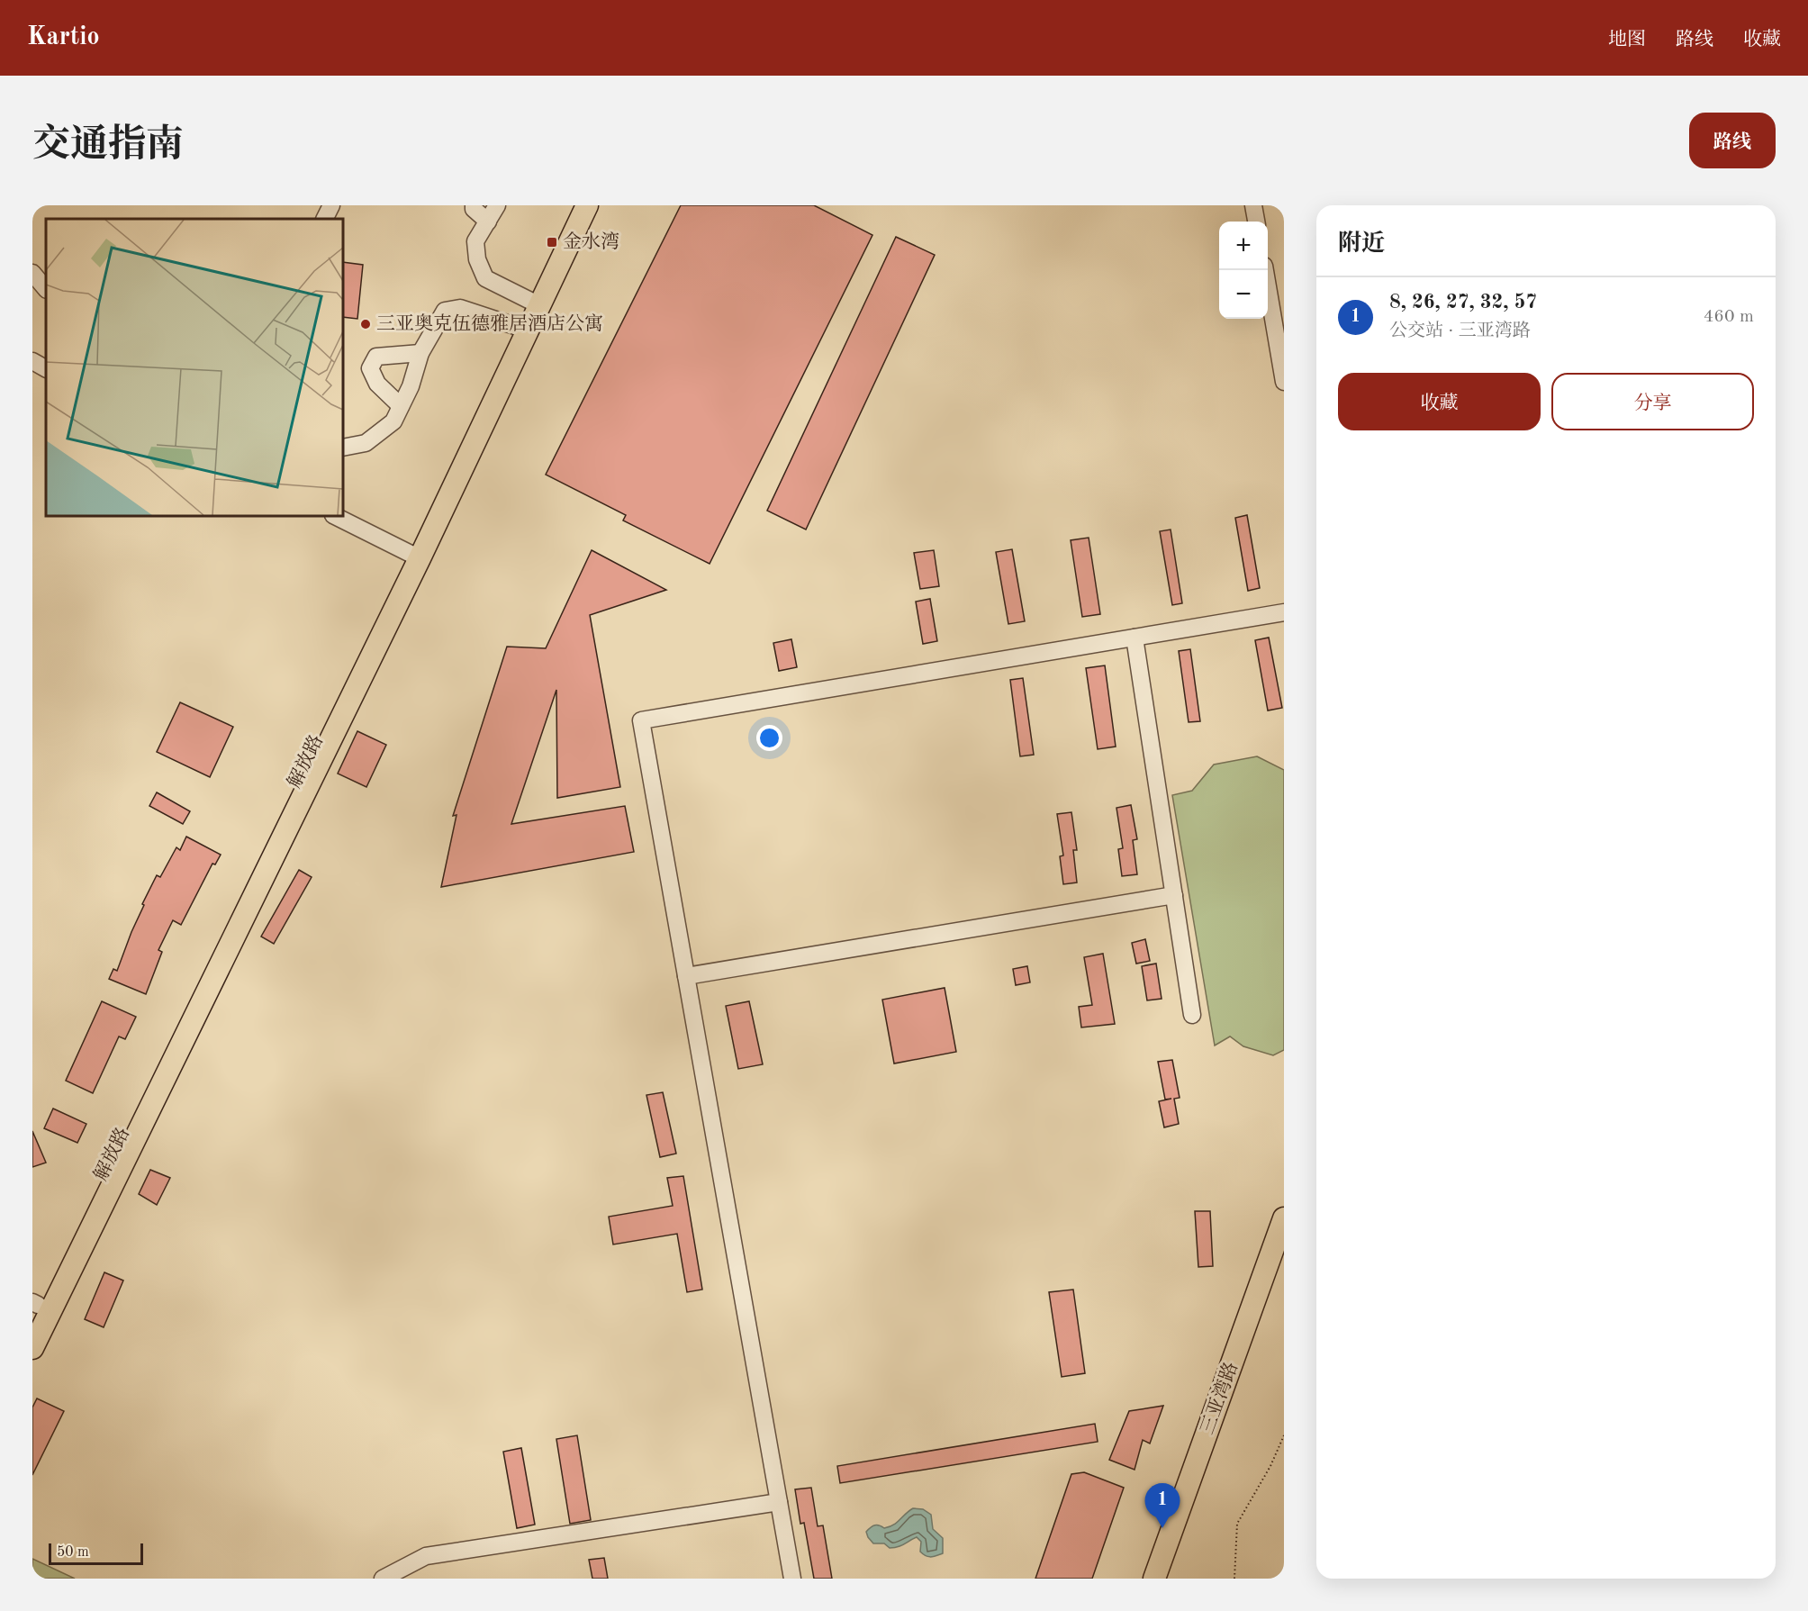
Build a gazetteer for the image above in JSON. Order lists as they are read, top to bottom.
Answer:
{
  "streets": {
    "main road": ["解放路", "三亚湾路"]
  },
  "places": {
    "transit": ["金水湾"],
    "other": ["三亚奥克伍德雅居酒店公寓"]
  },
  "scale_bar": "50 m",
  "page": {
    "header": "Kartio",
    "nav": ["地图", "路线", "收藏"],
    "title": "交通指南",
    "buttons": [
      "路线",
      ["收藏", "分享"]
    ],
    "heading": "附近",
    "map_buttons": ["+", "−"],
    "list": [
      {
        "mark": "1",
        "name": "8, 26, 27, 32, 57",
        "note": "公交站 · 三亚湾路",
        "value": "460 m"
      }
    ],
    "pins": "1",
    "scale": "50 m"
  }
}
